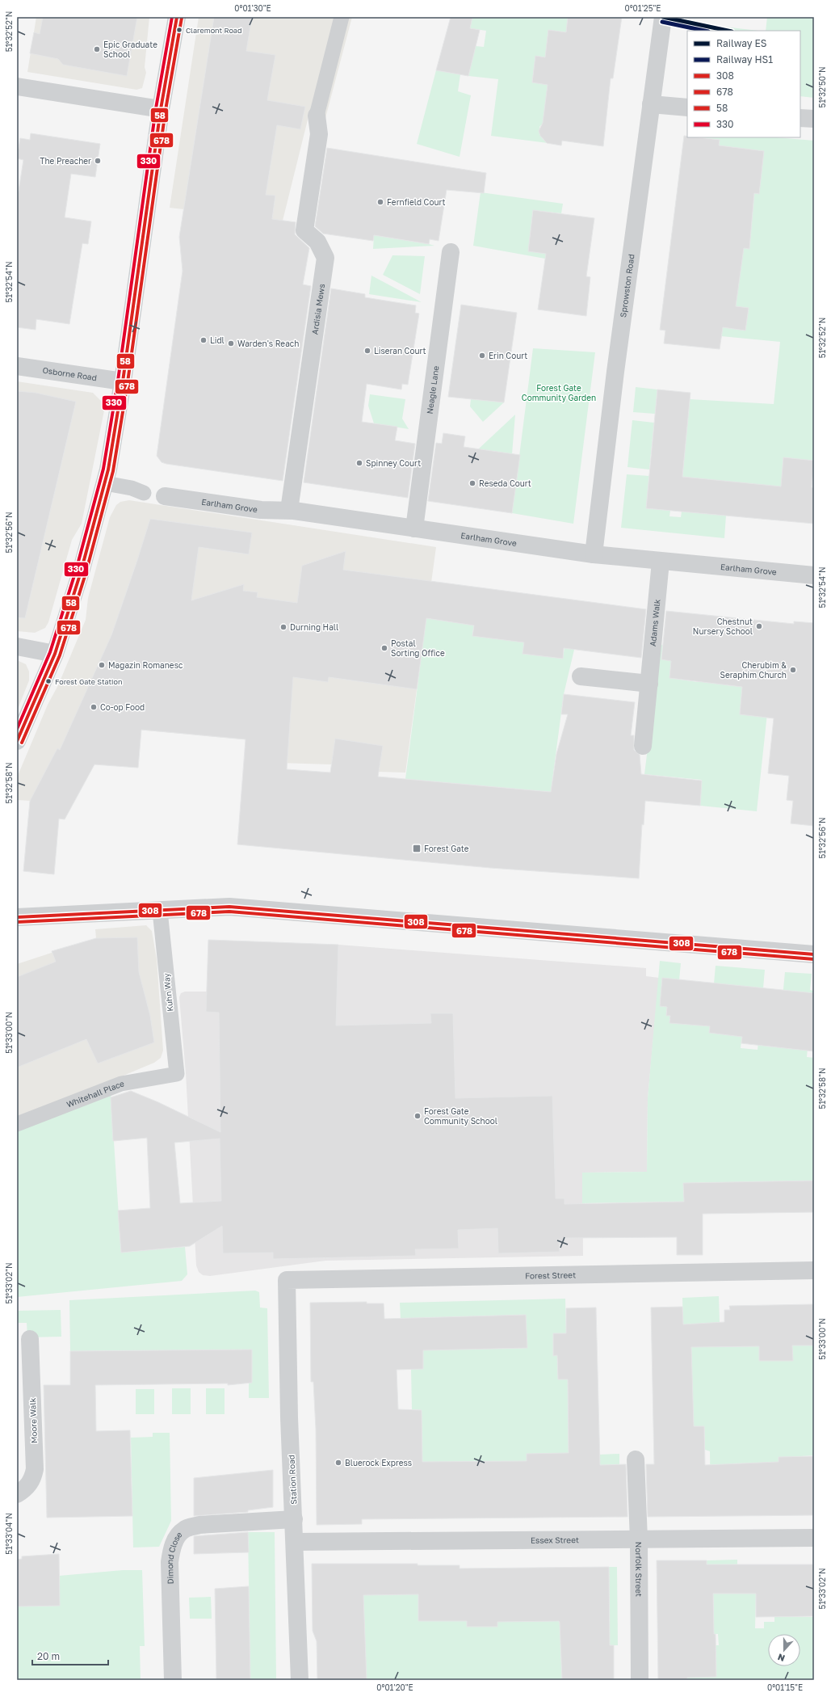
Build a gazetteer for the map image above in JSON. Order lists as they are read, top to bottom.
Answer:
{
  "streets": {
    "street": [
      "Sprowston Road",
      "Ardisia Mews",
      "Osborne Road",
      "Neagle Lane",
      "Earlham Grove",
      "Adams Walk",
      "Forest Street",
      "Moore Walk",
      "Station Road",
      "Essex Street",
      "Dimond Close",
      "Norfolk Street"
    ],
    "lane": ["Kuhn Way", "Whitehall Place"]
  },
  "crossings": [
    ["Sprowston Road", "Earlham Grove"],
    ["Ardisia Mews", "Earlham Grove"],
    ["Neagle Lane", "Earlham Grove"],
    ["Earlham Grove", "Adams Walk"],
    ["Kuhn Way", "Whitehall Place"],
    ["Forest Street", "Station Road"],
    ["Station Road", "Essex Street"],
    ["Station Road", "Dimond Close"],
    ["Essex Street", "Norfolk Street"]
  ],
  "parks": ["Forest Gate Community Garden"],
  "places": {
    "other": [
      "Claremont Road",
      "Epic Graduate School",
      "The Preacher",
      "Fernfield Court",
      "Lidl",
      "Warden's Reach",
      "Liseran Court",
      "Erin Court",
      "Spinney Court",
      "Reseda Court",
      "Chestnut Nursery School",
      "Durning Hall",
      "Postal Sorting Office",
      "Magazin Romanesc",
      "Cherubim & Seraphim Church",
      "Forest Gate Station",
      "Co-op Food",
      "Forest Gate Community School",
      "Bluerock Express"
    ],
    "transit": ["Forest Gate"]
  },
  "lines": [
    "rail line ES",
    "transit line 58",
    "transit line 330",
    "transit line 678",
    "rail line HS1",
    "transit line 308"
  ],
  "legend": [
    "Railway ES",
    "Railway HS1",
    "308",
    "678",
    "58",
    "330"
  ],
  "scale_bar": "20 m",
  "north": "bottom",
  "coordinates": [
    "0°01'30\"E",
    "0°01'25\"E",
    "51°32'52\"N",
    "51°32'50\"N",
    "51°32'54\"N",
    "51°32'56\"N",
    "51°32'58\"N",
    "51°33'00\"N",
    "51°33'02\"N",
    "51°33'04\"N",
    "0°01'20\"E",
    "0°01'15\"E"
  ]
}
